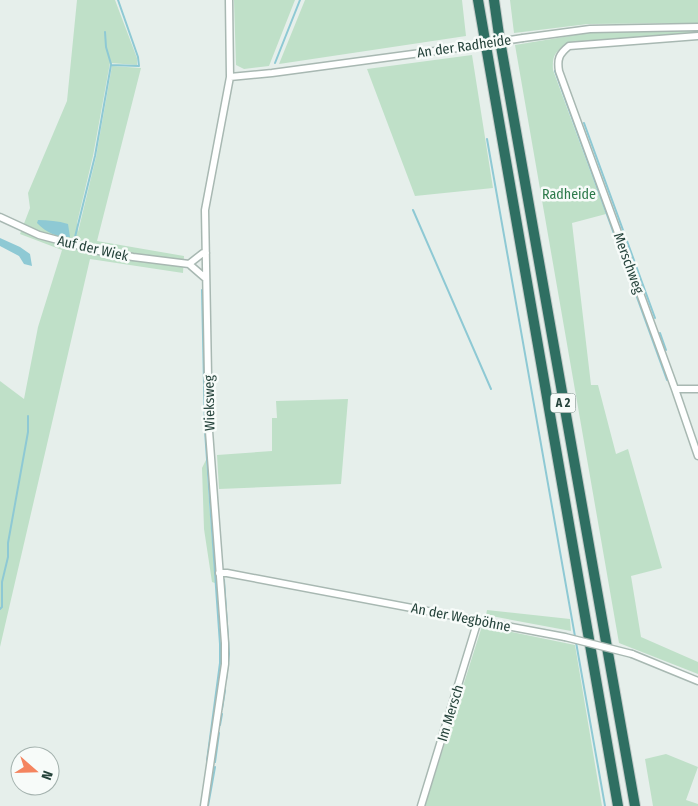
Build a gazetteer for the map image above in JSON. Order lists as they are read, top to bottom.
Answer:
{
  "streets": {
    "highway": ["A 2"],
    "street": [
      "An der Radheide",
      "Auf der Wiek",
      "Merschweg",
      "Wieksweg",
      "An der Wegböhne",
      "Im Mersch"
    ]
  },
  "crossings": [
    ["An der Radheide", "Wieksweg"],
    ["Wieksweg", "An der Wegböhne"],
    ["An der Wegböhne", "Im Mersch"]
  ],
  "parks": ["Radheide"],
  "north": "right"
}
